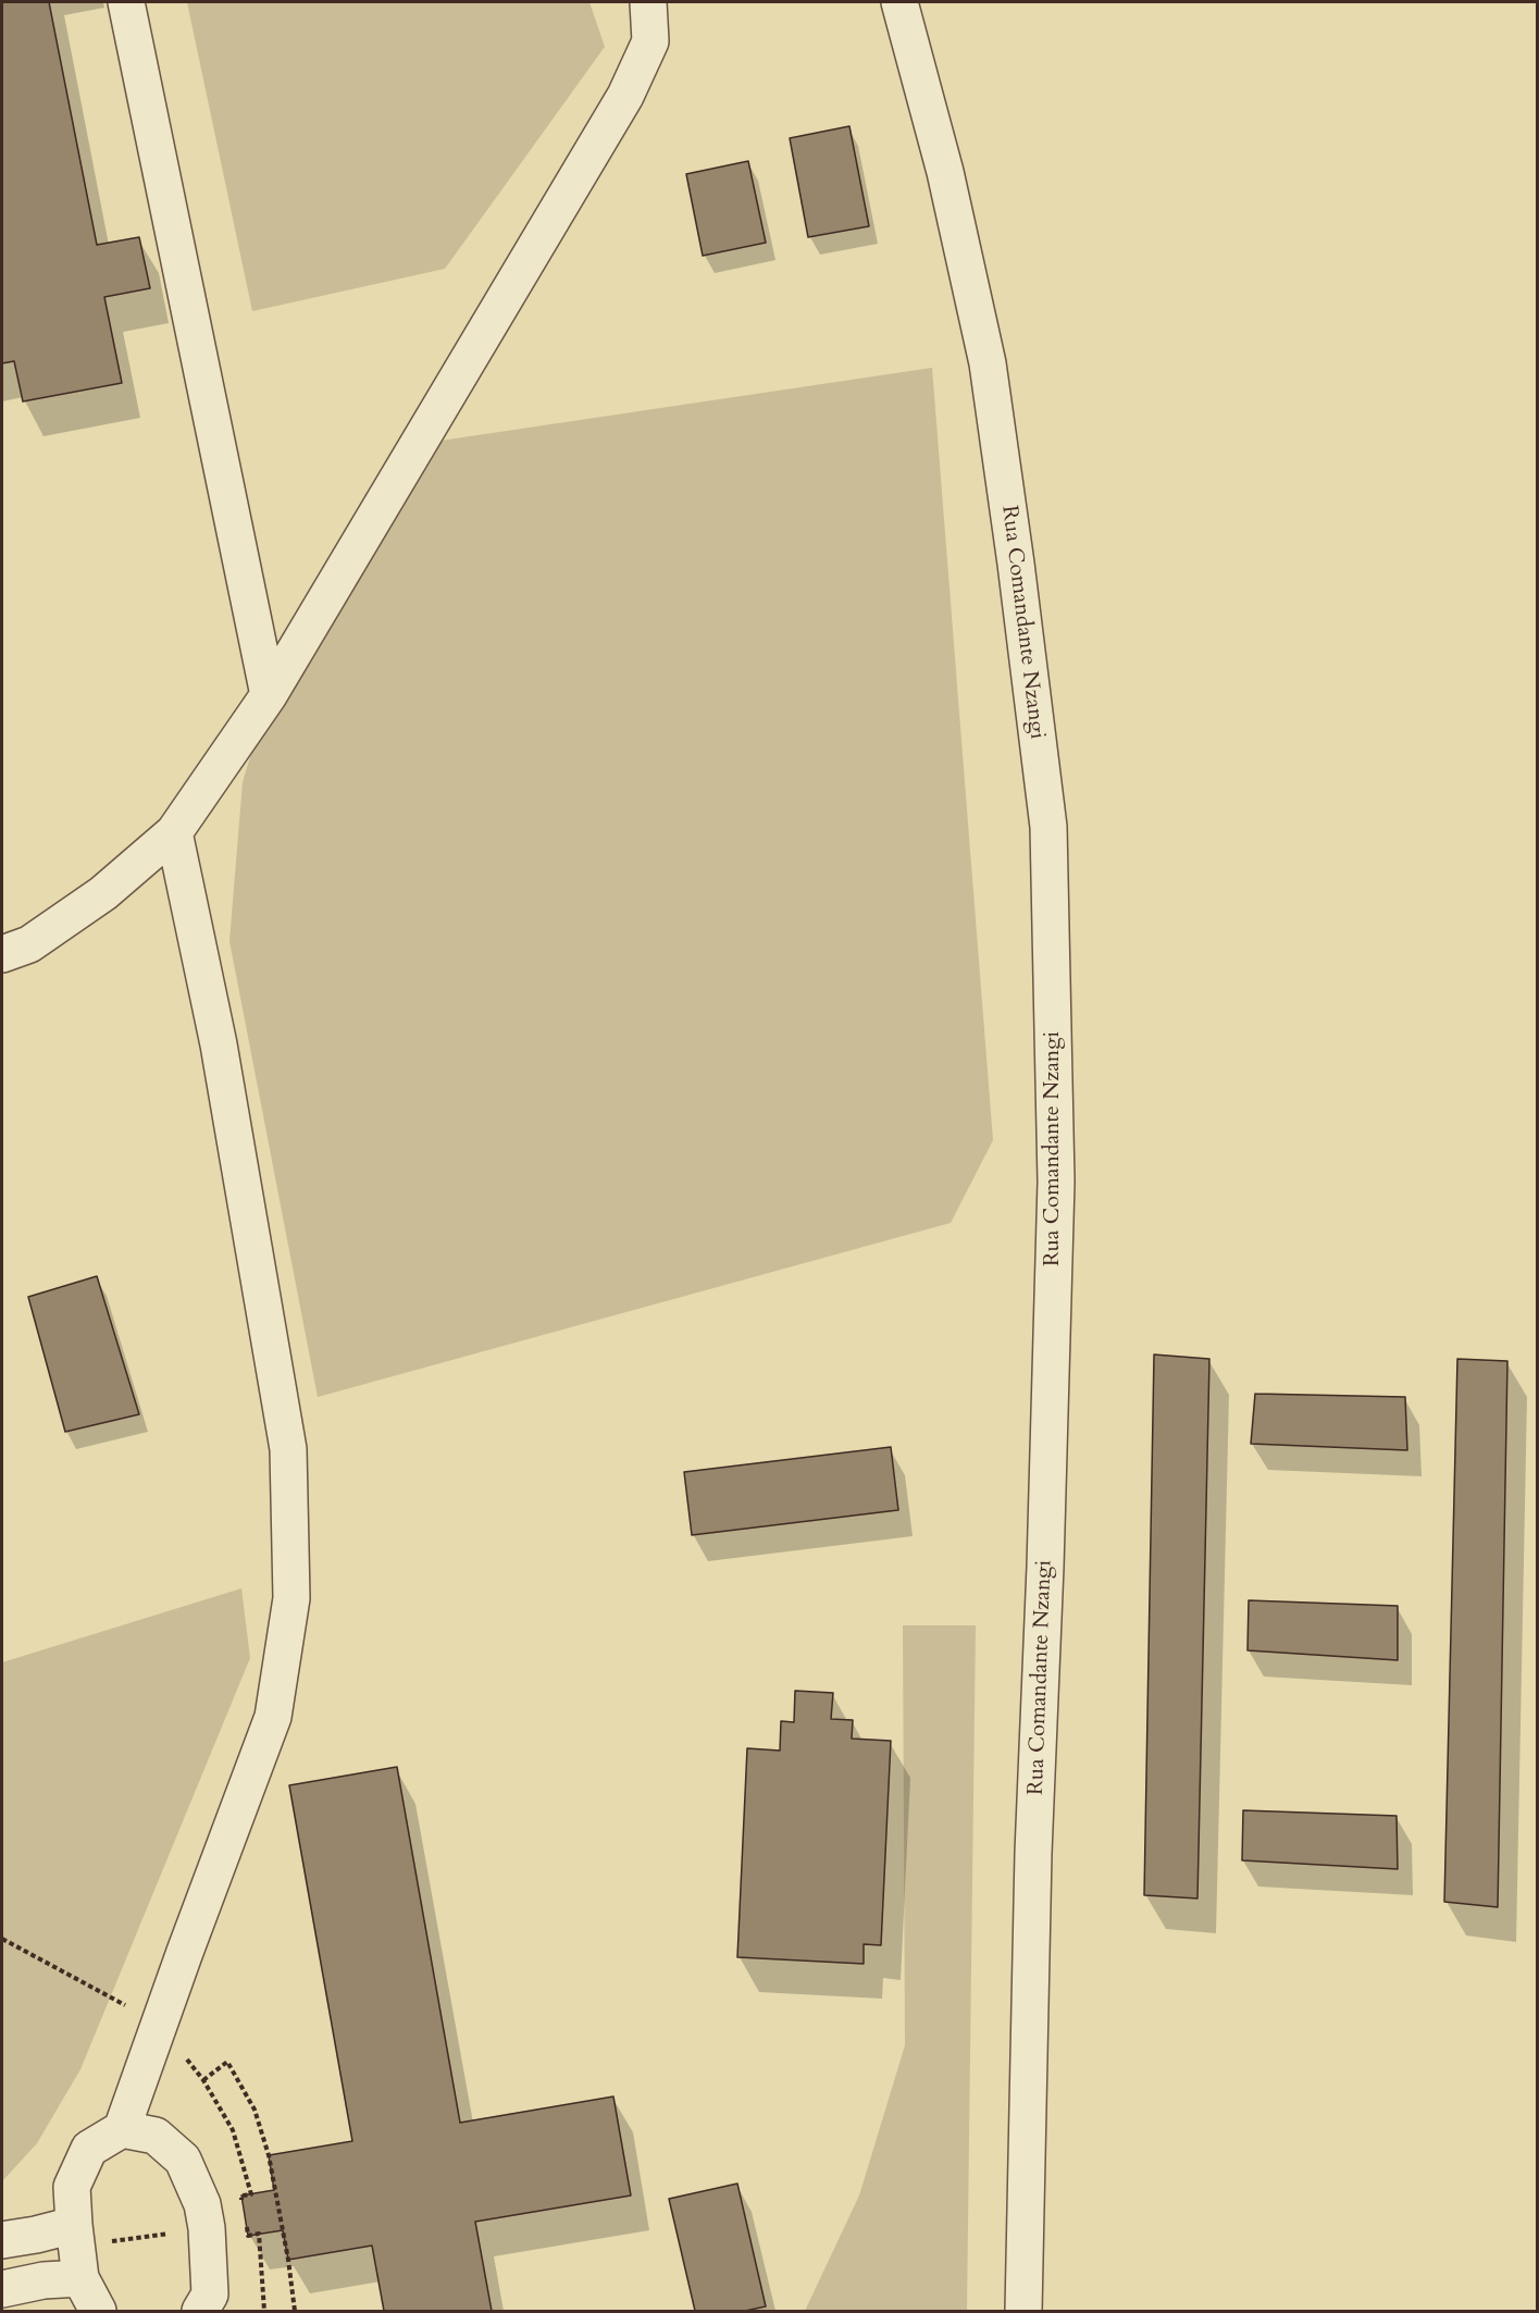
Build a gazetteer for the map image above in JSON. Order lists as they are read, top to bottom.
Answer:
{
  "streets": {
    "street": ["Rua Comandante Nzangi"]
  }
}
